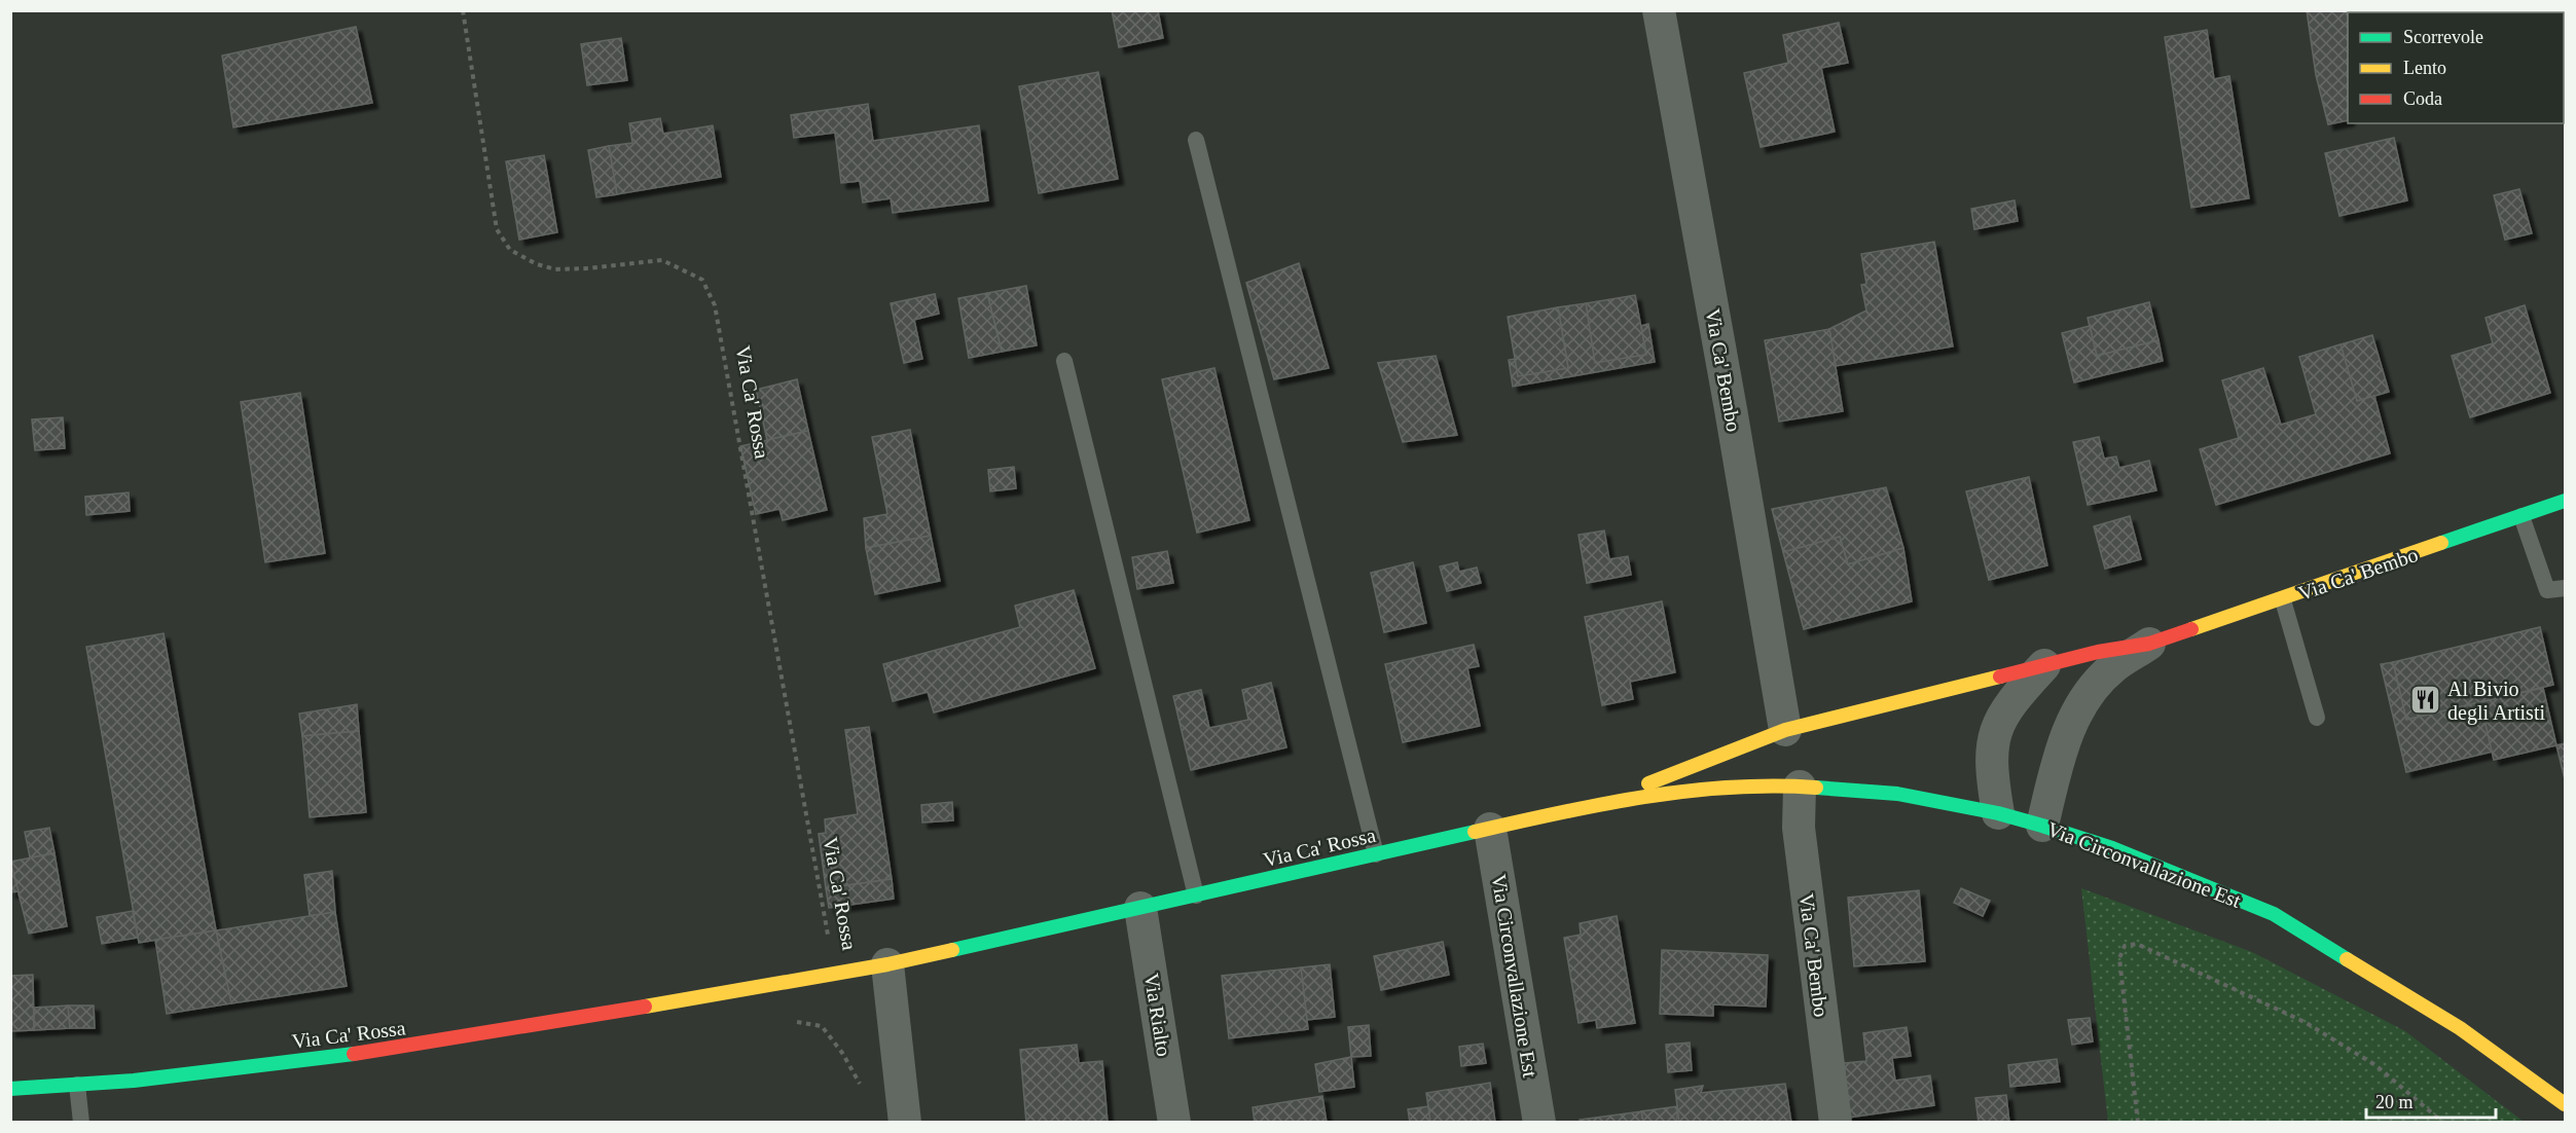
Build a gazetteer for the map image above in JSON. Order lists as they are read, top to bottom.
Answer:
{
  "streets": {
    "street": [
      "Via Ca' Bembo",
      "Via Ca' Rossa",
      "Via Circonvallazione Est",
      "Via Rialto"
    ]
  },
  "crossings": [
    ["Via Ca' Bembo", "Via Ca' Rossa"],
    ["Via Ca' Bembo", "Via Circonvallazione Est"],
    ["Via Ca' Rossa", "Via Circonvallazione Est"],
    ["Via Ca' Rossa", "Via Rialto"]
  ],
  "places": {
    "restaurant": ["Al Bivio degli Artisti"]
  },
  "legend": ["Scorrevole", "Lento", "Coda"],
  "scale_bar": "20 m"
}
